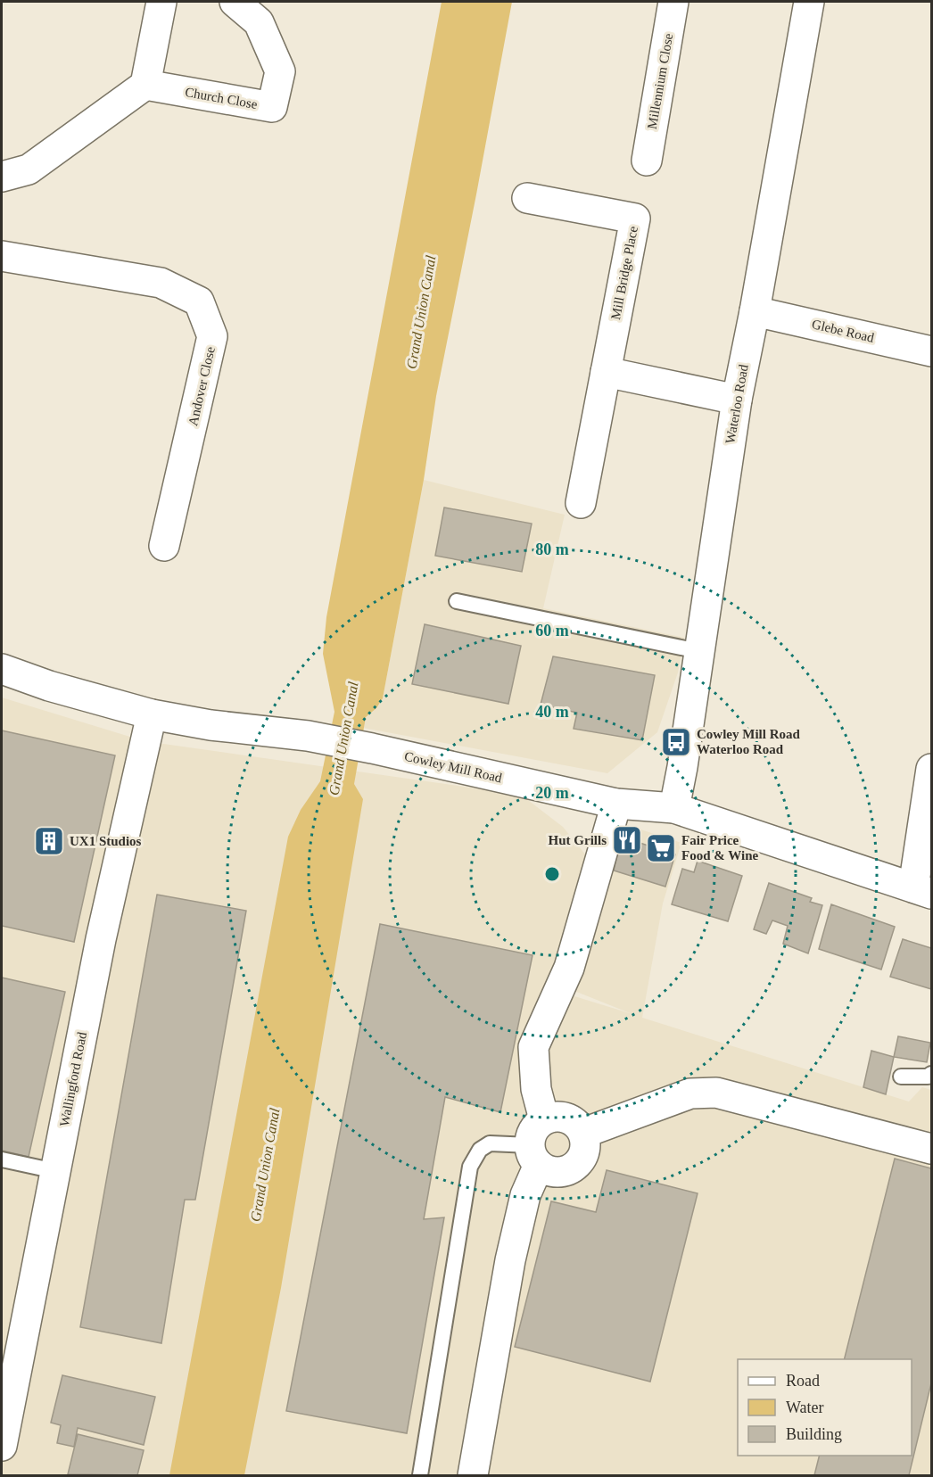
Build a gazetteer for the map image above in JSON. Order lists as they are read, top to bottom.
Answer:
{
  "streets": {
    "street": [
      "Millennium Close",
      "Church Close",
      "Mill Bridge Place",
      "Glebe Road",
      "Andover Close",
      "Waterloo Road",
      "Cowley Mill Road",
      "Wallingford Road"
    ]
  },
  "crossings": [
    ["Glebe Road", "Waterloo Road"],
    ["Waterloo Road", "Cowley Mill Road"],
    ["Cowley Mill Road", "Wallingford Road"]
  ],
  "water": ["Grand Union Canal"],
  "places": {
    "bus stop": ["Cowley Mill Road Waterloo Road"],
    "restaurant": ["Hut Grills"],
    "building": ["UX1 Studios"],
    "supermarket": ["Fair Price Food & Wine"]
  },
  "legend": ["Road", "Water", "Building"],
  "rings": [
    "80 m",
    "60 m",
    "40 m",
    "20 m"
  ]
}
